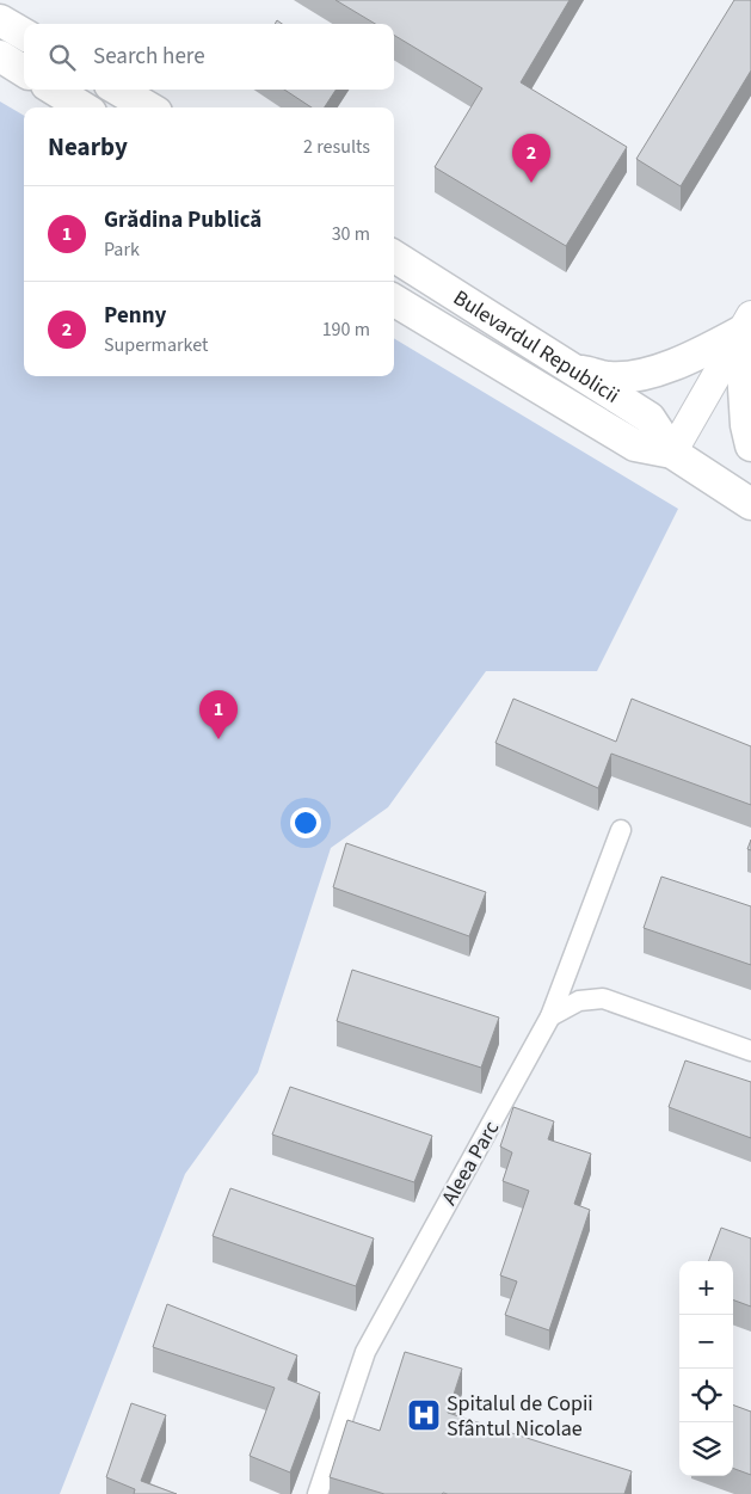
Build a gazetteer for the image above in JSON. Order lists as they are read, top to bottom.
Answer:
{
  "streets": {
    "main road": ["Bulevardul Republicii"],
    "street": ["Aleea Parc"]
  },
  "places": {
    "hospital": ["Spitalul de Copii Sfântul Nicolae"]
  },
  "page": {
    "search": "Search here",
    "heading": ["Nearby", "2 results"],
    "pins": ["2", "1"],
    "list": [
      {
        "mark": "1",
        "name": "Grădina Publică",
        "note": "Park",
        "value": "30 m"
      },
      {
        "mark": "2",
        "name": "Penny",
        "note": "Supermarket",
        "value": "190 m"
      }
    ],
    "map_buttons": ["+", "−"]
  }
}
